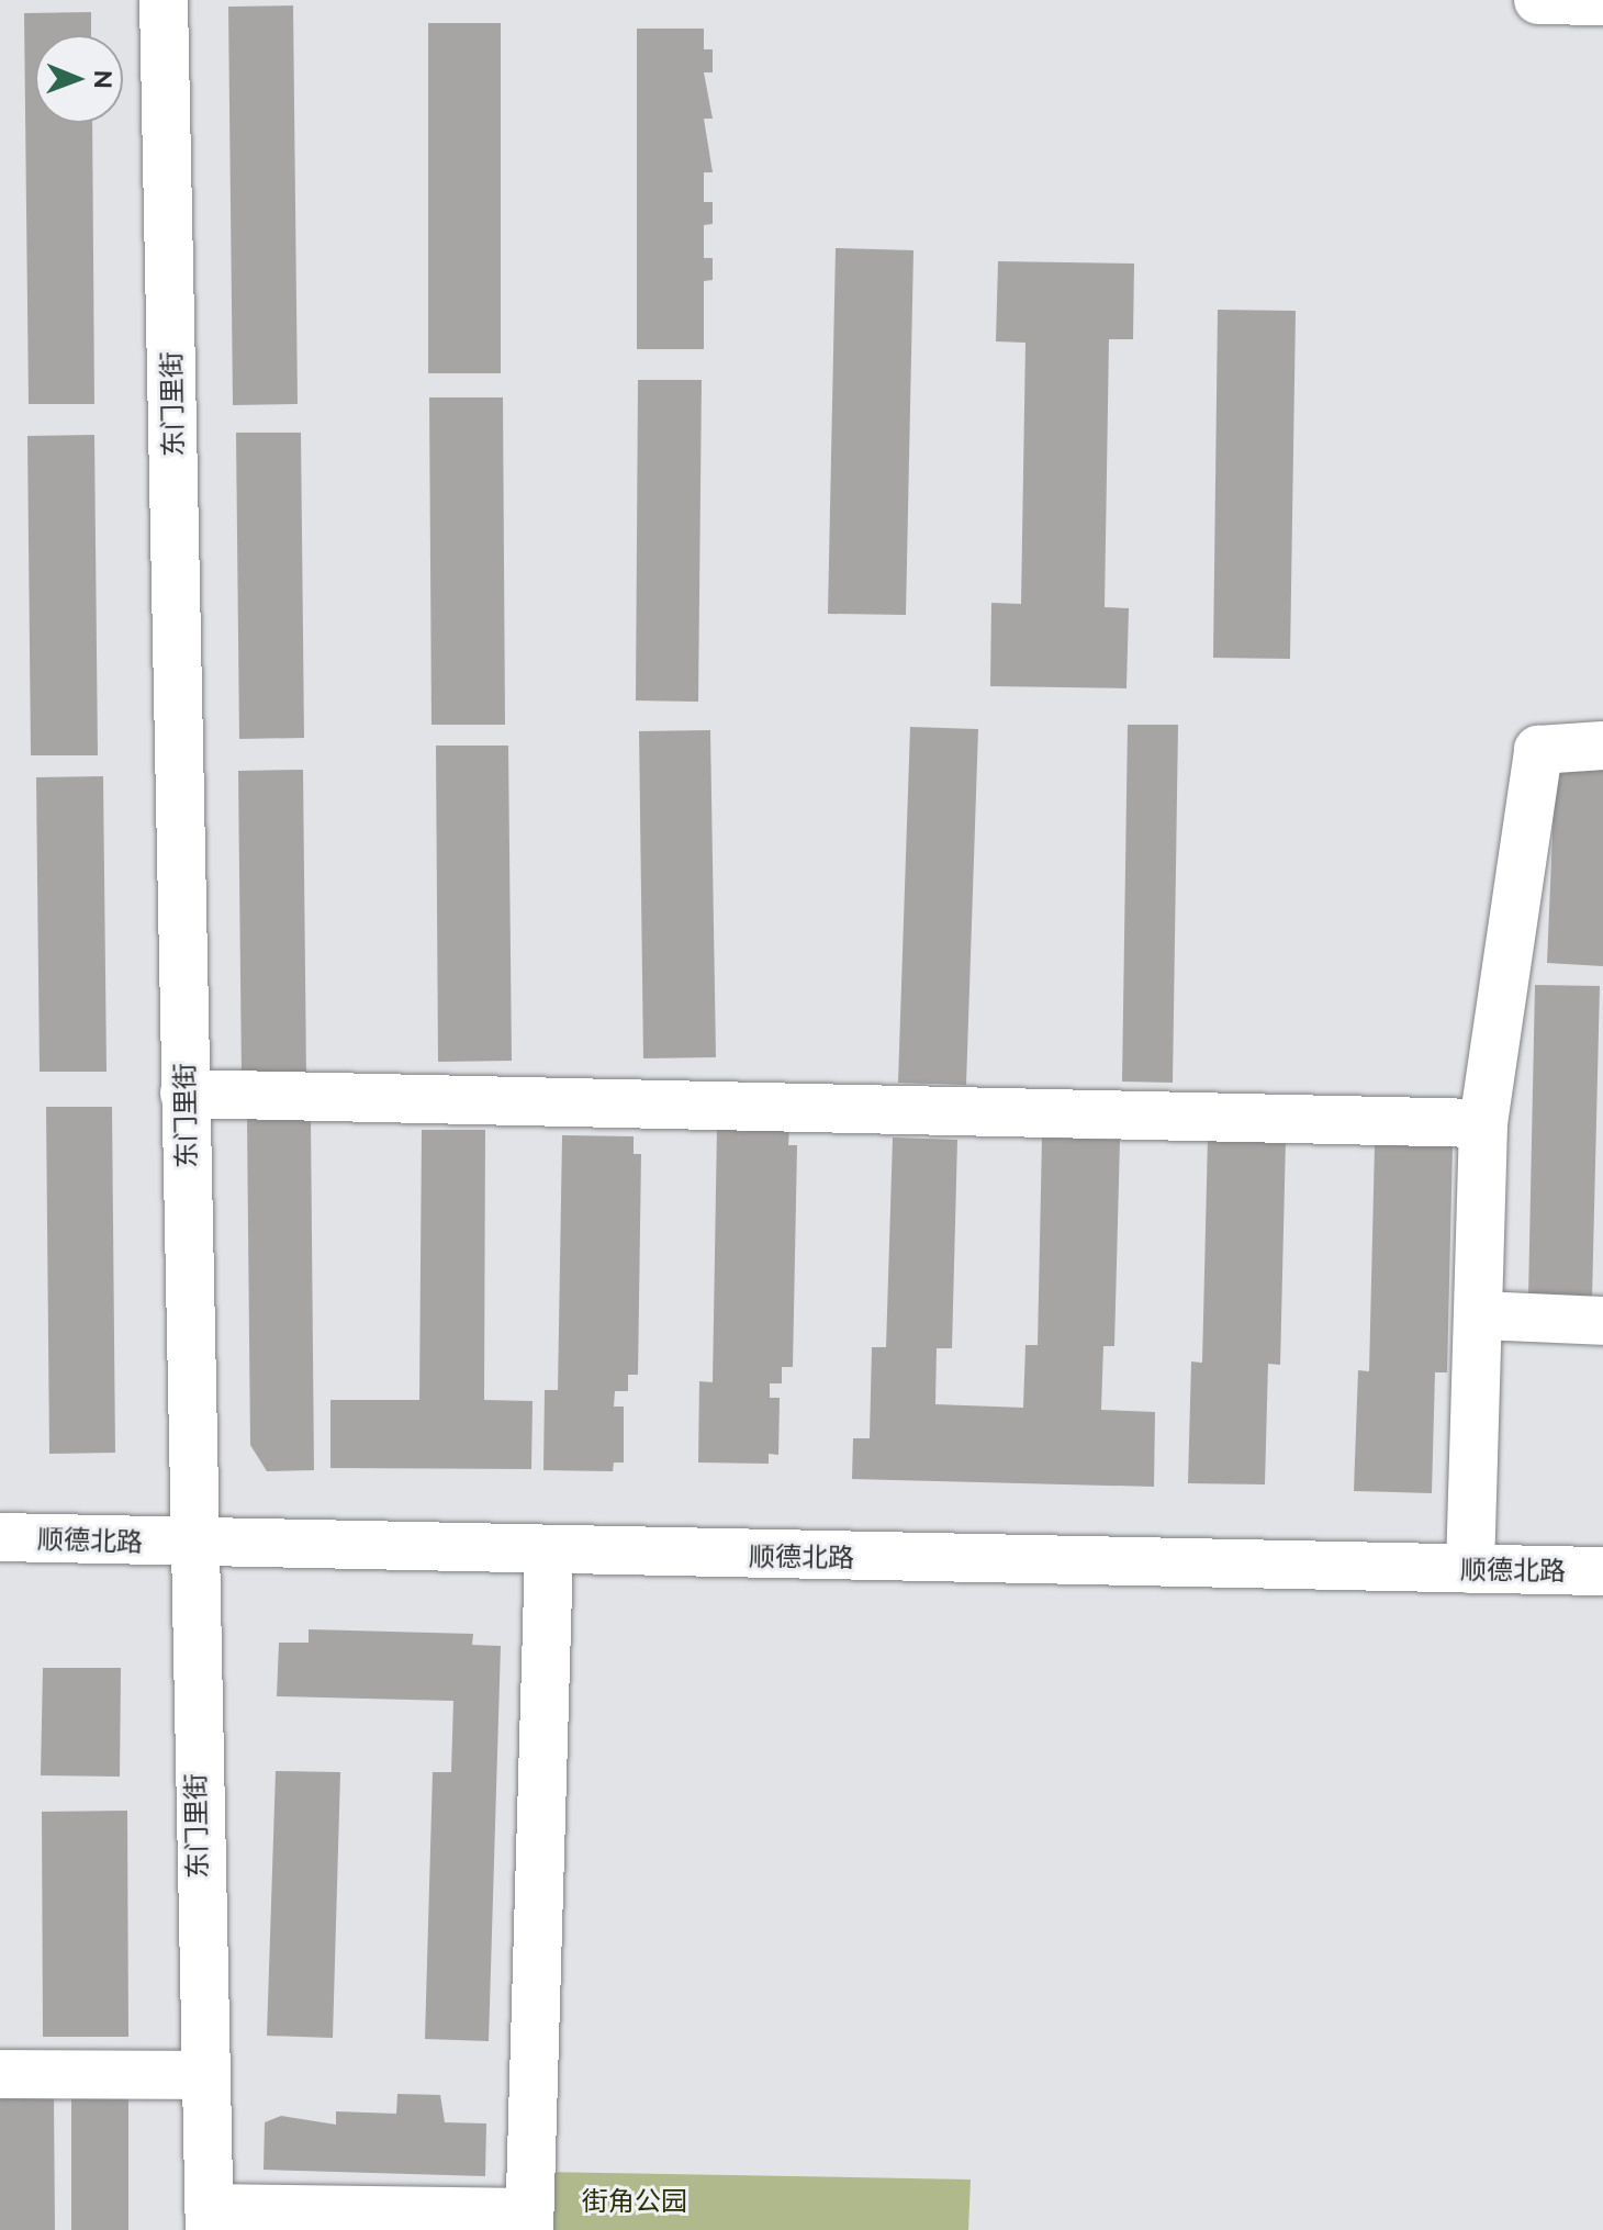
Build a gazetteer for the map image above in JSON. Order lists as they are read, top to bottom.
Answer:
{
  "streets": {
    "street": ["东门里街", "顺德北路"]
  },
  "crossings": [
    ["东门里街", "顺德北路"]
  ],
  "parks": ["街角公园"],
  "north": "right"
}
